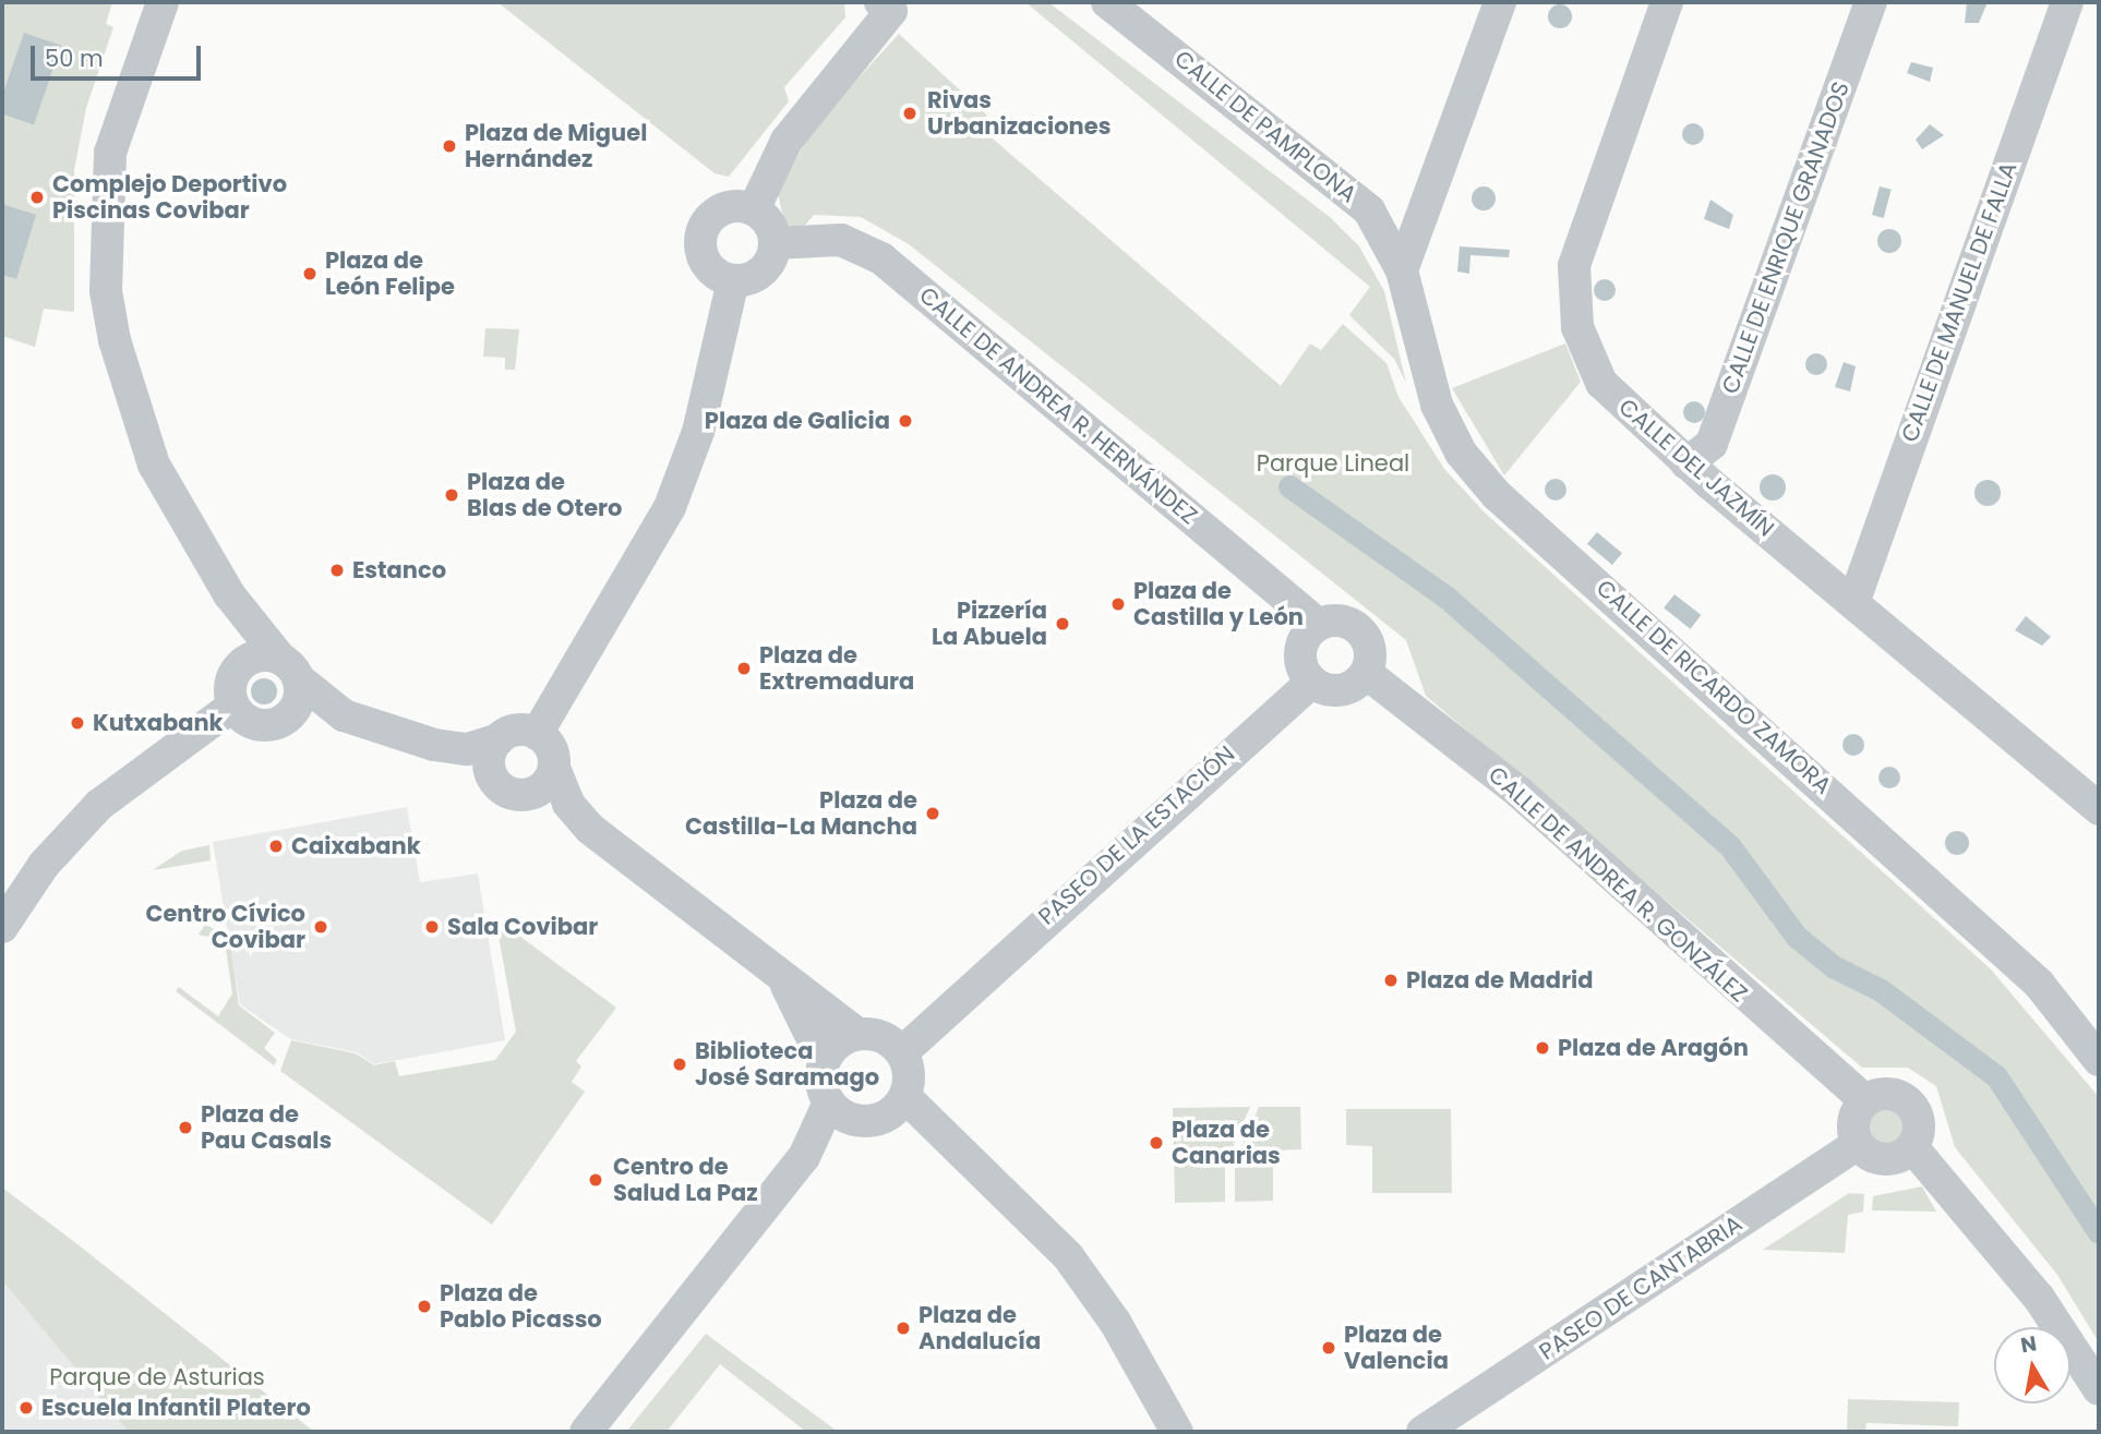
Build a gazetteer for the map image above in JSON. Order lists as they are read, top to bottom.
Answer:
{
  "streets": {
    "street": [
      "CALLE DE PAMPLONA",
      "CALLE DE ENRIQUE GRANADOS",
      "CALLE DE MANUEL DE FALLA",
      "CALLE DE ANDREA R. HERNÁNDEZ",
      "CALLE DEL JAZMÍN",
      "CALLE DE RICARDO ZAMORA",
      "PASEO DE LA ESTACIÓN",
      "CALLE DE ANDREA R. GONZÁLEZ",
      "PASEO DE CANTABRIA"
    ]
  },
  "crossings": [
    ["CALLE DE PAMPLONA", "CALLE DE RICARDO ZAMORA"],
    ["CALLE DE ENRIQUE GRANADOS", "CALLE DEL JAZMÍN"],
    ["CALLE DE MANUEL DE FALLA", "CALLE DEL JAZMÍN"],
    ["CALLE DE ANDREA R. HERNÁNDEZ", "PASEO DE LA ESTACIÓN"],
    ["CALLE DE ANDREA R. HERNÁNDEZ", "CALLE DE ANDREA R. GONZÁLEZ"],
    ["PASEO DE LA ESTACIÓN", "CALLE DE ANDREA R. GONZÁLEZ"],
    ["CALLE DE ANDREA R. GONZÁLEZ", "PASEO DE CANTABRIA"]
  ],
  "parks": ["Parque Lineal", "Parque de Asturias"],
  "places": [
    "Rivas Urbanizaciones",
    "Plaza de Miguel Hernández",
    "Complejo Deportivo Piscinas Covibar",
    "Plaza de León Felipe",
    "Plaza de Galicia",
    "Plaza de Blas de Otero",
    "Estanco",
    "Plaza de Castilla y León",
    "Pizzería La Abuela",
    "Plaza de Extremadura",
    "Kutxabank",
    "Plaza de Castilla-La Mancha",
    "Caixabank",
    "Centro Cívico Covibar",
    "Sala Covibar",
    "Plaza de Madrid",
    "Plaza de Aragón",
    "Biblioteca José Saramago",
    "Plaza de Pau Casals",
    "Plaza de Canarias",
    "Centro de Salud La Paz",
    "Plaza de Pablo Picasso",
    "Plaza de Andalucía",
    "Plaza de Valencia",
    "Escuela Infantil Platero"
  ],
  "scale_bar": "50 m",
  "north": "top"
}
